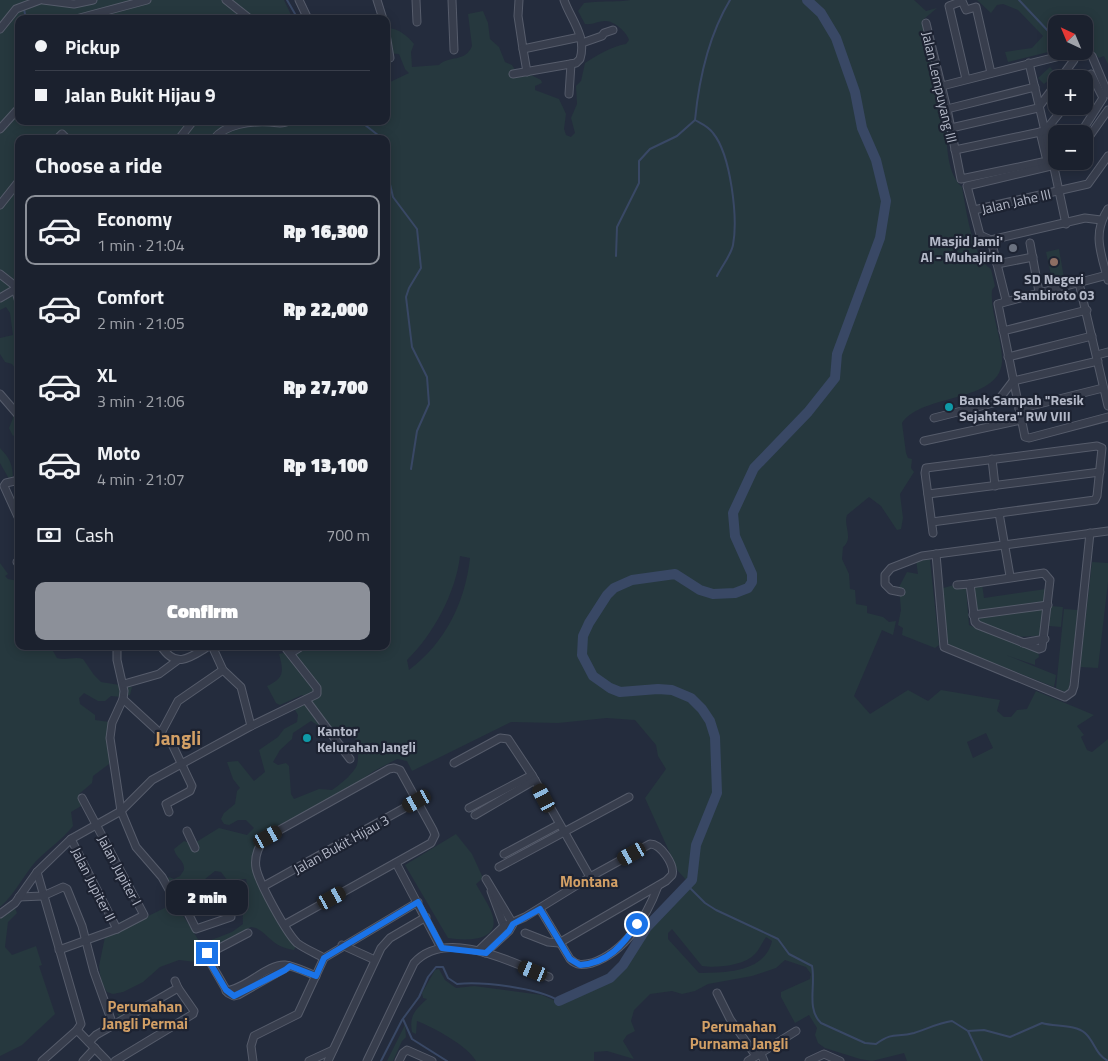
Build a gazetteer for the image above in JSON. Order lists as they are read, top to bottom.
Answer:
{
  "streets": {
    "street": [
      "Jalan Lempuyang III",
      "Jalan Jahe III",
      "Jalan Bukit Hijau 3",
      "Jalan Jupiter I",
      "Jalan Jupiter II"
    ]
  },
  "crossings": [
    ["Jalan Jupiter I", "Jalan Jupiter II"]
  ],
  "districts": [
    "Jangli",
    "Montana",
    "Perumahan Jangli Permai",
    "Perumahan Purnama Jangli"
  ],
  "places": [
    "Masjid Jami' Al - Muhajirin",
    "SD Negeri Sambiroto 03",
    "Bank Sampah \"Resik Sejahtera\" RW VIII",
    "Kantor Kelurahan Jangli"
  ],
  "north": "top left",
  "page": {
    "map_buttons": ["+", "−"],
    "banner": ["Pickup", "Jalan Bukit Hijau 9"],
    "heading": "Choose a ride",
    "list": [
      {
        "name": "Economy",
        "note": "1 min · 21:04",
        "value": "Rp 16,300"
      },
      {
        "name": "Comfort",
        "note": "2 min · 21:05",
        "value": "Rp 22,000"
      },
      {
        "name": "XL",
        "note": "3 min · 21:06",
        "value": "Rp 27,700"
      },
      {
        "name": "Moto",
        "note": "4 min · 21:07",
        "value": "Rp 13,100"
      }
    ],
    "pay": ["Cash", "700 m"],
    "buttons": "Confirm",
    "bubble": "2 min"
  }
}
